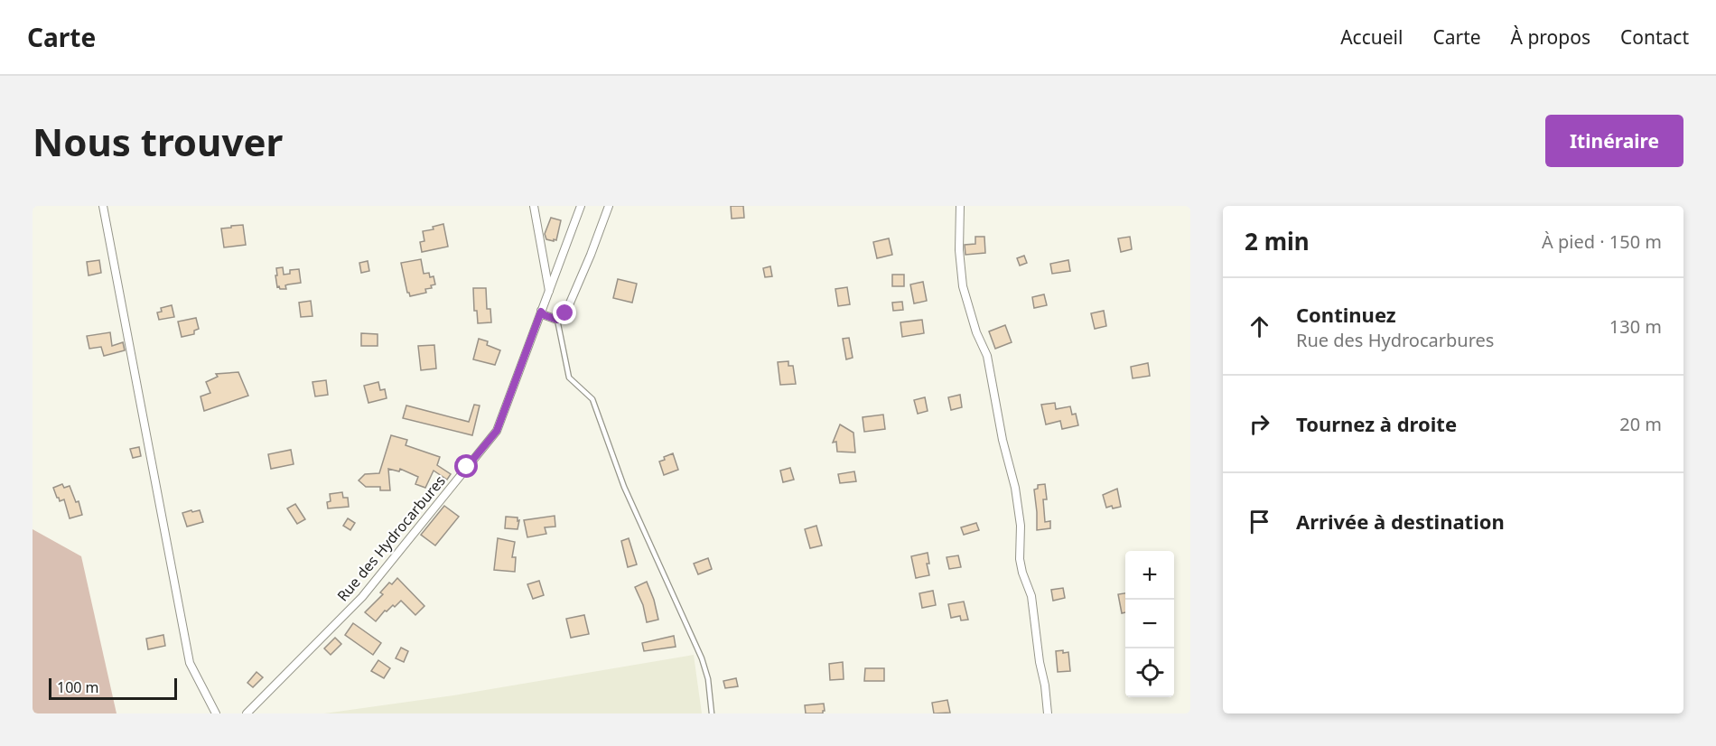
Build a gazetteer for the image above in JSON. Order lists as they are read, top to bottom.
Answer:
{
  "streets": {
    "street": ["Rue des Hydrocarbures"]
  },
  "scale_bar": "100 m",
  "page": {
    "header": "Carte",
    "nav": [
      "Accueil",
      "Carte",
      "À propos",
      "Contact"
    ],
    "buttons": "Itinéraire",
    "title": "Nous trouver",
    "heading": ["2 min", "À pied · 150 m"],
    "list": [
      ["Continuez", "Rue des Hydrocarbures", "130 m"],
      ["Tournez à droite", "20 m"],
      "Arrivée à destination"
    ],
    "map_buttons": ["+", "−"],
    "scale": "100 m"
  }
}
